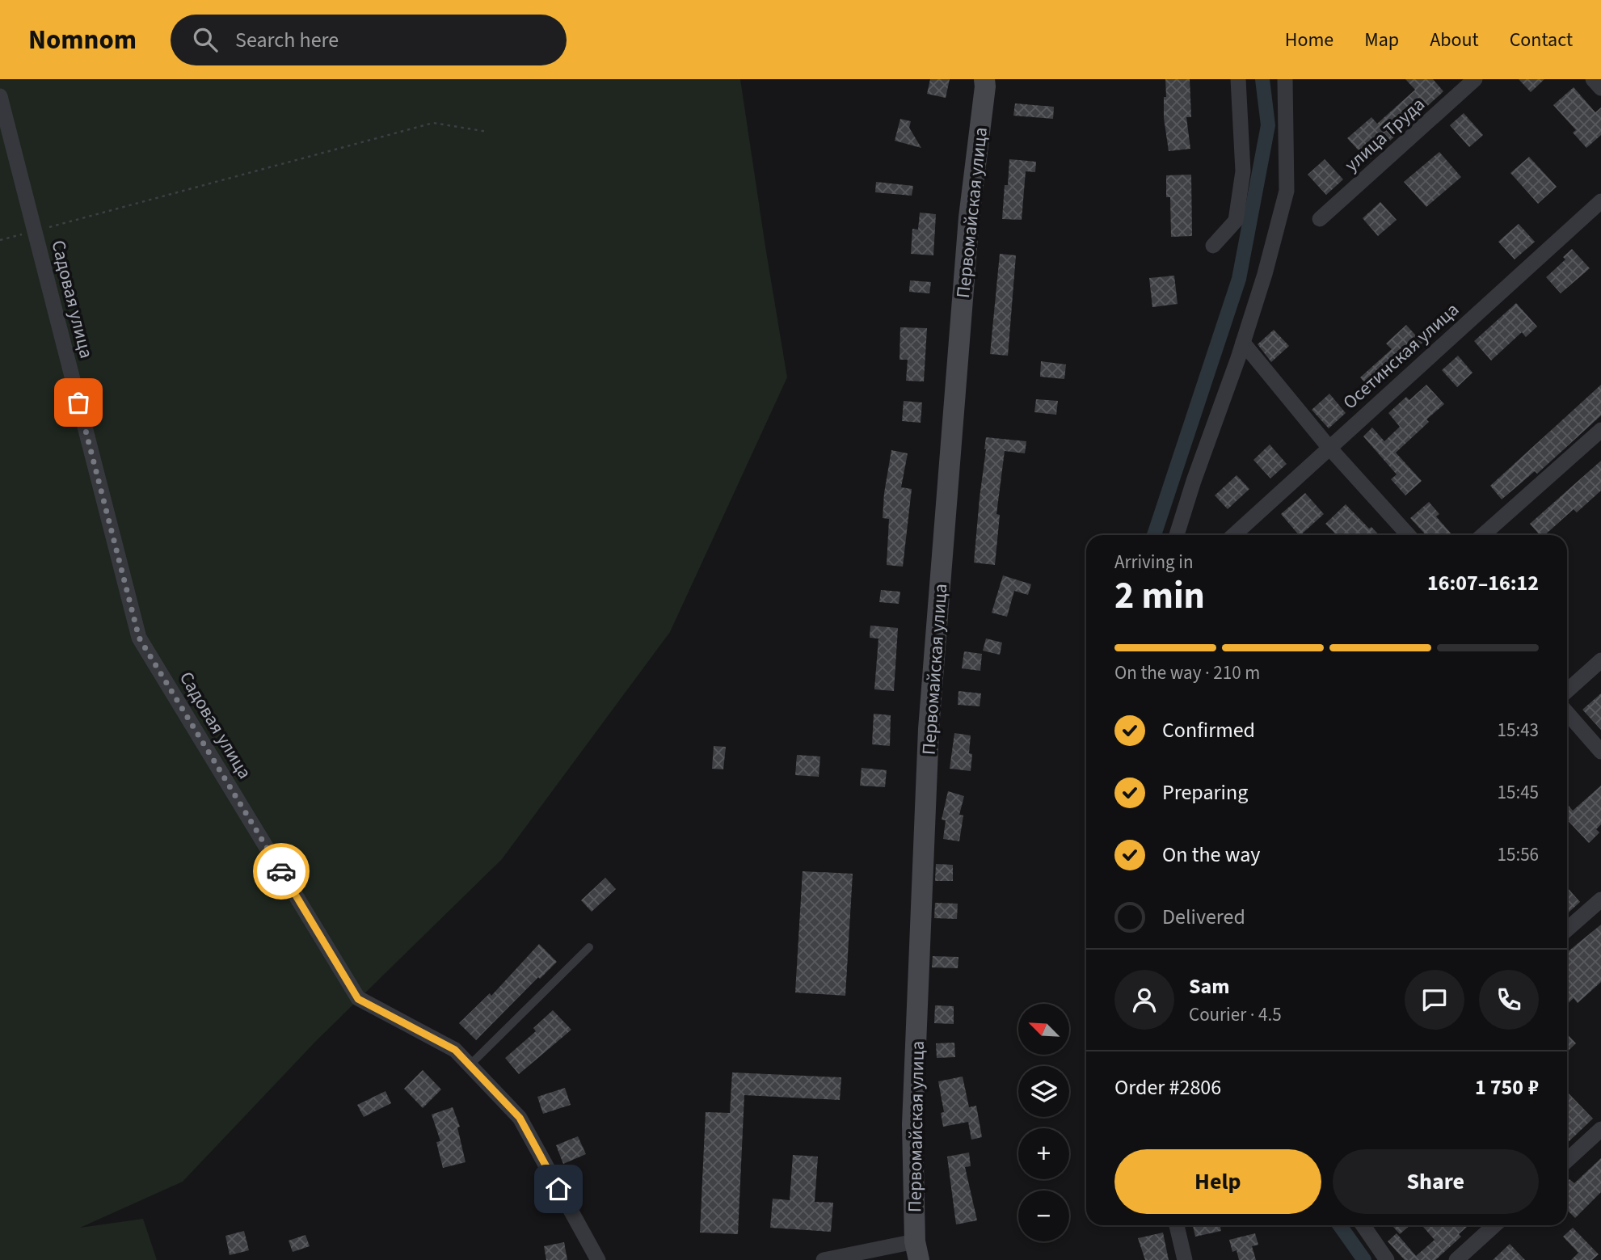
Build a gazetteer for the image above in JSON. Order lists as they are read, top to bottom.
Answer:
{
  "streets": {
    "main road": ["Первомайская улица"],
    "street": ["улица Труда", "Садовая улица", "Осетинская улица"]
  },
  "north": "top left",
  "page": {
    "header": "Nomnom",
    "search": "Search here",
    "nav": [
      "Home",
      "Map",
      "About",
      "Contact"
    ],
    "heading": ["2 min", "Arriving in", "16:07–16:12"],
    "panel": [
      "Sam",
      "Courier · 4.5",
      "Order #2806",
      "1 750 ₽"
    ],
    "bar": "On the way · 210 m",
    "list": [
      ["Confirmed", "15:43"],
      ["Preparing", "15:45"],
      ["On the way", "15:56"],
      "Delivered"
    ],
    "map_buttons": ["+", "−"],
    "buttons": ["Help", "Share"]
  }
}
